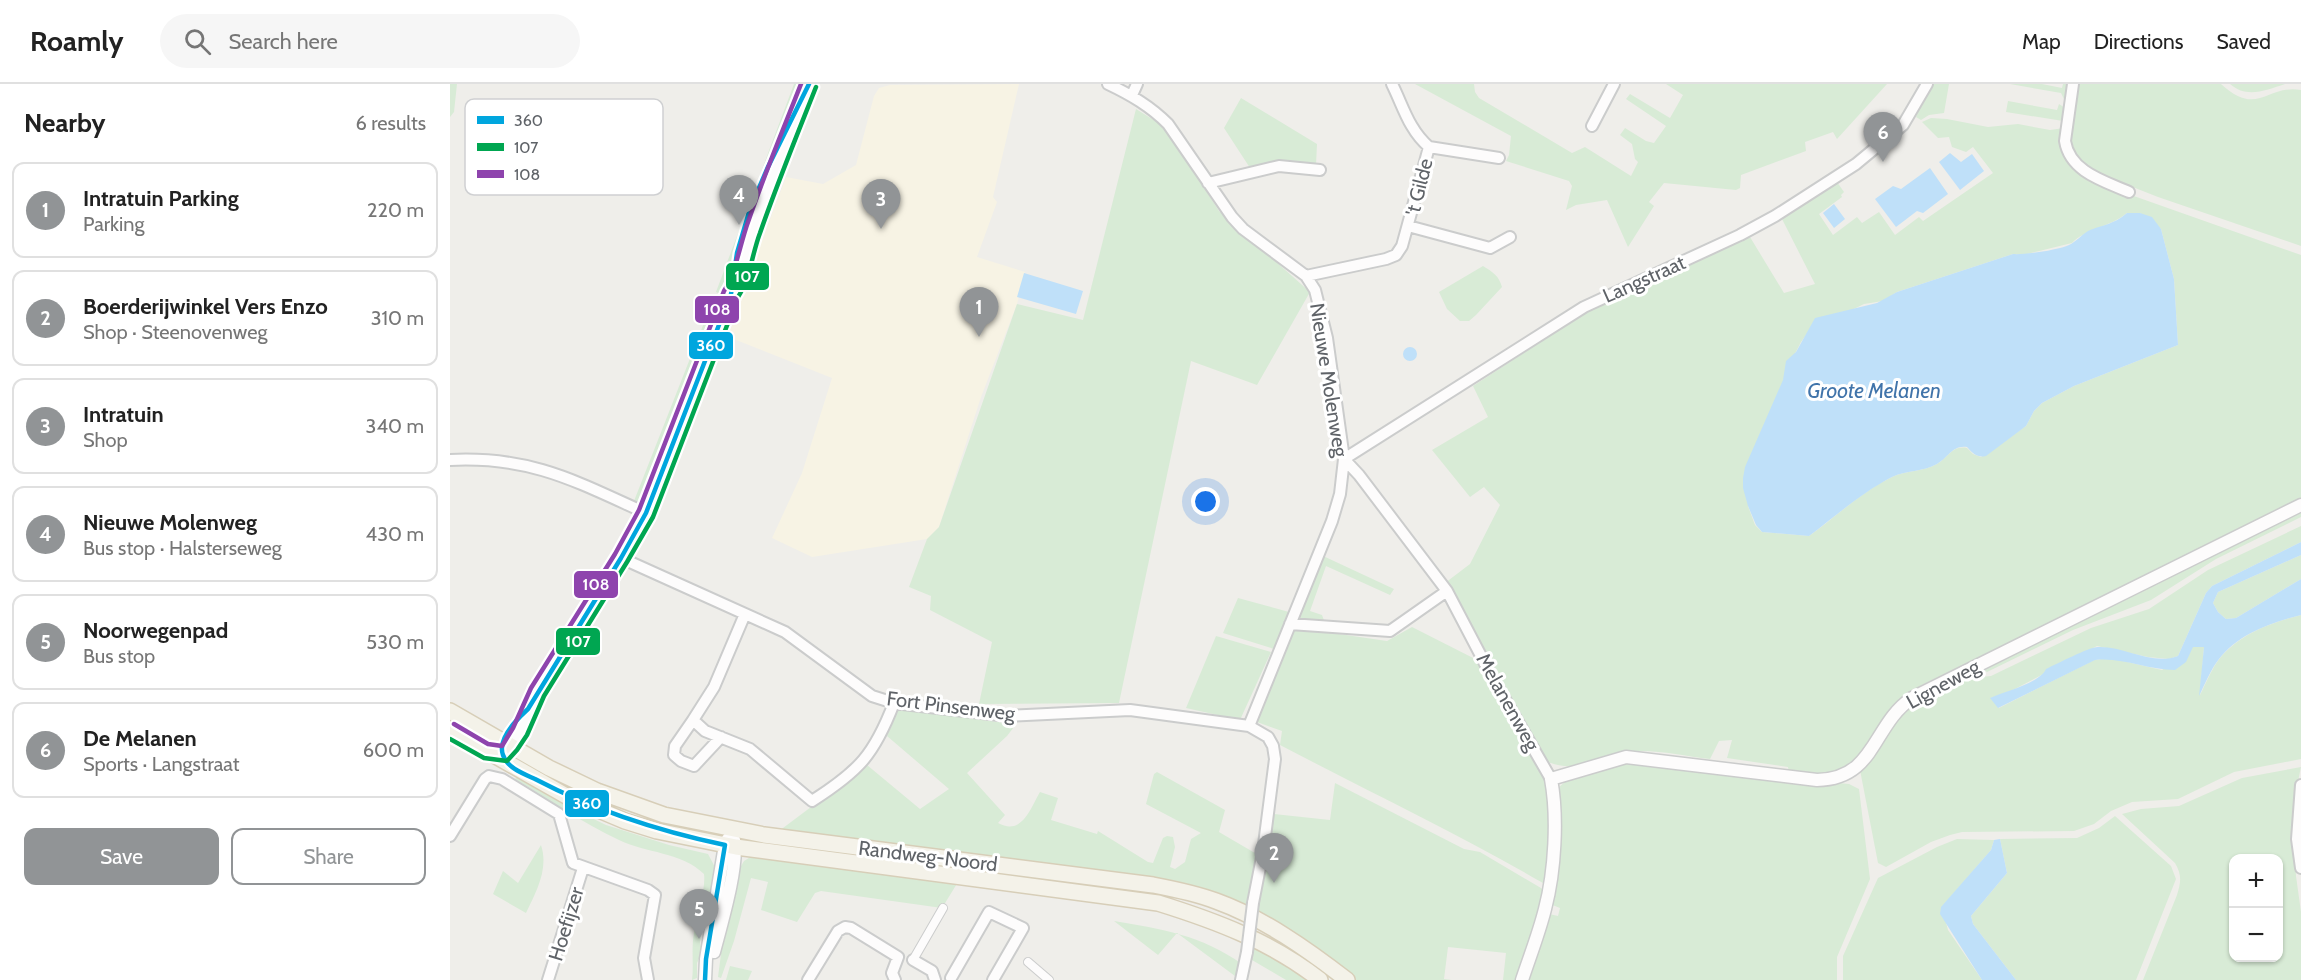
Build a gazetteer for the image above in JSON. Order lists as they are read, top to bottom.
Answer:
{
  "streets": {
    "main road": ["Randweg-Noord"],
    "street": [
      "'t Gilde",
      "Langstraat",
      "Nieuwe Molenweg",
      "Ligneweg",
      "Melanenweg",
      "Fort Pinsenweg",
      "Hoefijzer"
    ]
  },
  "crossings": [
    ["'t Gilde", "Nieuwe Molenweg"],
    ["Langstraat", "Nieuwe Molenweg"],
    ["Langstraat", "Melanenweg"],
    ["Nieuwe Molenweg", "Melanenweg"],
    ["Nieuwe Molenweg", "Fort Pinsenweg"],
    ["Ligneweg", "Melanenweg"]
  ],
  "water": ["Groote Melanen"],
  "lines": ["transit line 360", "transit line 108", "transit line 107"],
  "legend": ["360", "107", "108"],
  "page": {
    "header": "Roamly",
    "search": "Search here",
    "nav": ["Map", "Directions", "Saved"],
    "heading": ["Nearby", "6 results"],
    "pins": [
      "6",
      "4",
      "3",
      "1",
      "2",
      "5"
    ],
    "list": [
      {
        "mark": "1",
        "name": "Intratuin Parking",
        "note": "Parking",
        "value": "220 m"
      },
      {
        "mark": "2",
        "name": "Boerderijwinkel Vers Enzo",
        "note": "Shop · Steenovenweg",
        "value": "310 m"
      },
      {
        "mark": "3",
        "name": "Intratuin",
        "note": "Shop",
        "value": "340 m"
      },
      {
        "mark": "4",
        "name": "Nieuwe Molenweg",
        "note": "Bus stop · Halsterseweg",
        "value": "430 m"
      },
      {
        "mark": "5",
        "name": "Noorwegenpad",
        "note": "Bus stop",
        "value": "530 m"
      },
      {
        "mark": "6",
        "name": "De Melanen",
        "note": "Sports · Langstraat",
        "value": "600 m"
      }
    ],
    "buttons": ["Save", "Share"],
    "map_buttons": ["+", "−"]
  }
}
